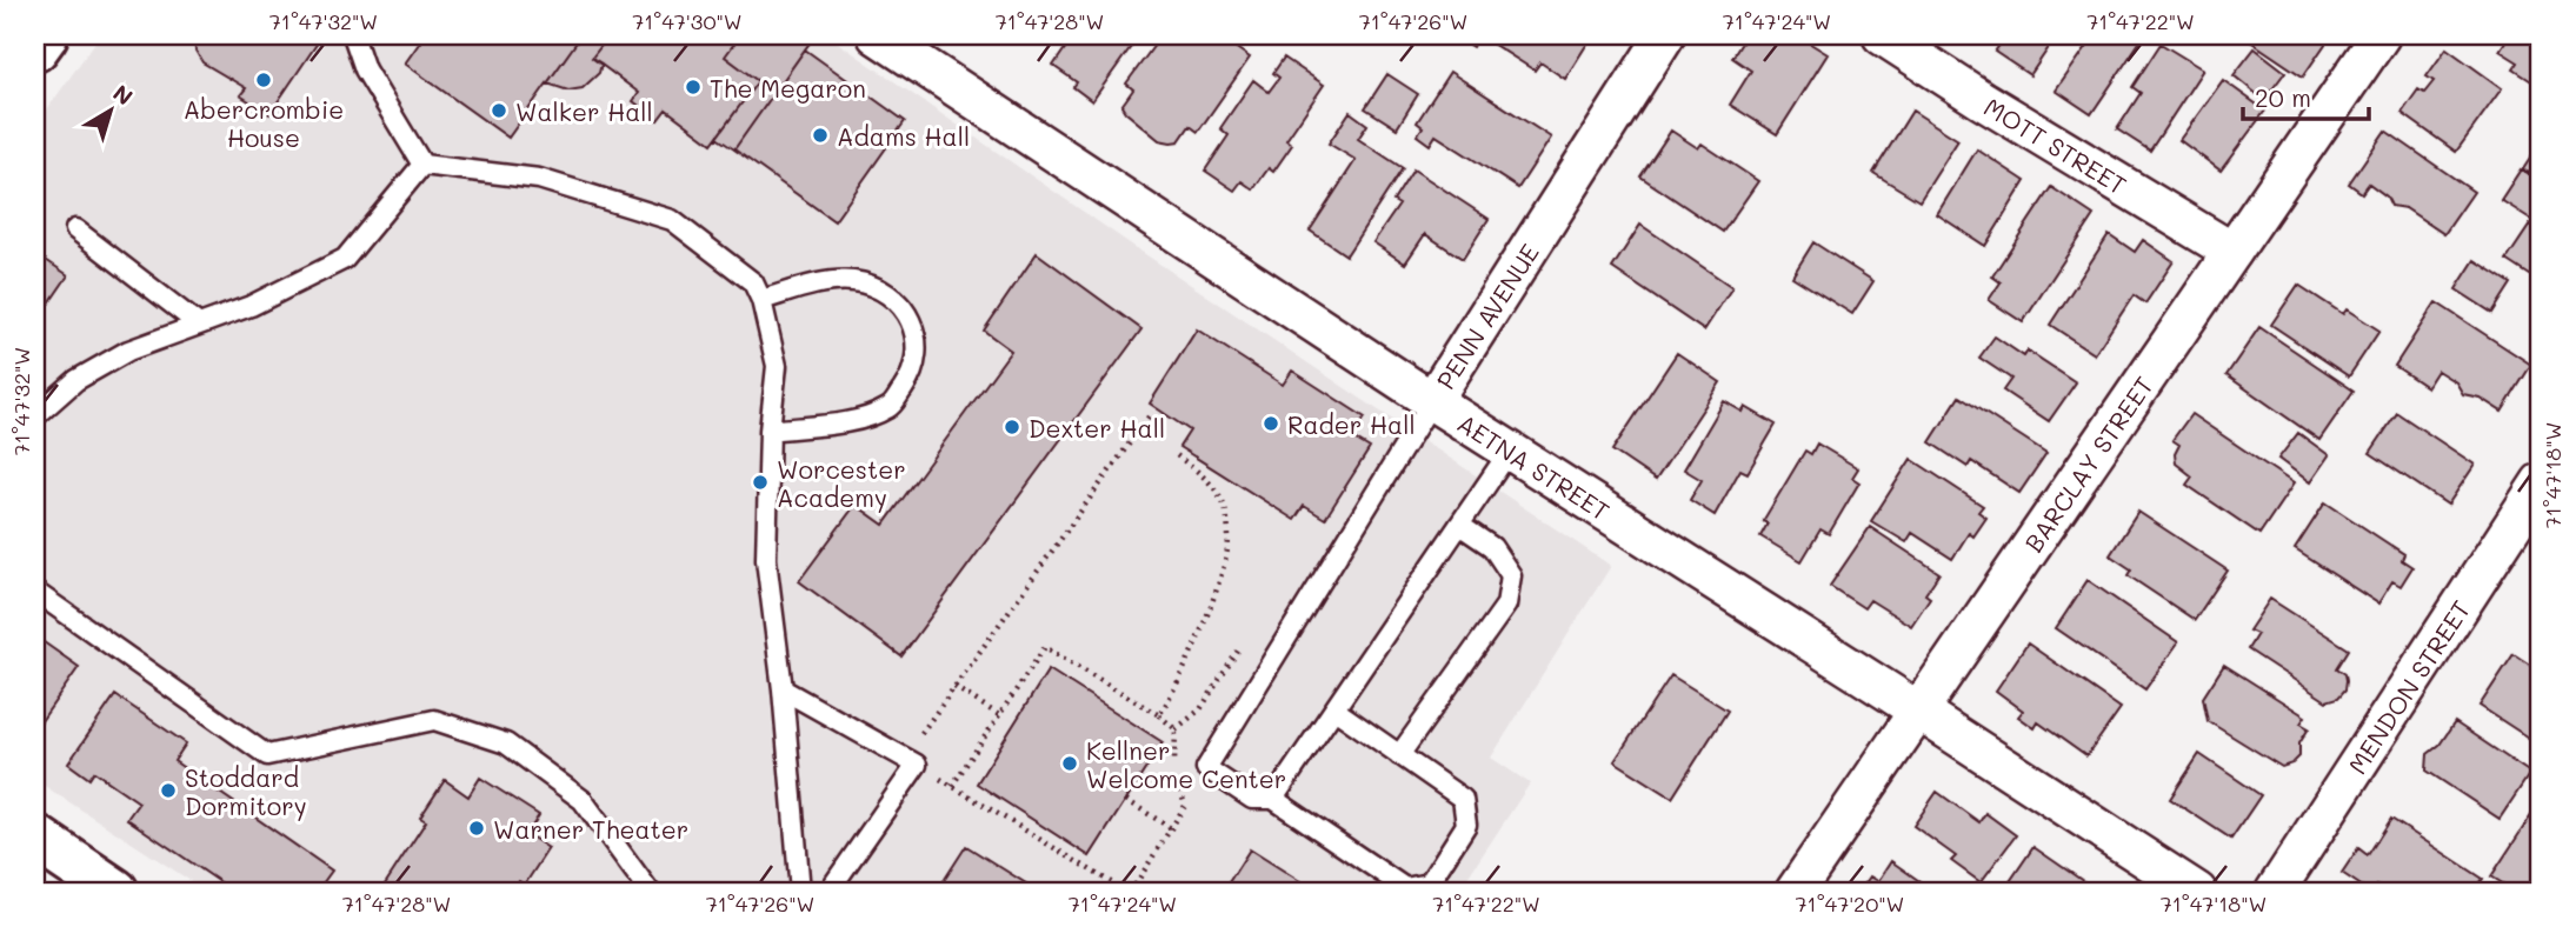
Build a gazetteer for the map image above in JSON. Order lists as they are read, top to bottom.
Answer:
{
  "streets": {
    "street": [
      "MOTT STREET",
      "PENN AVENUE",
      "BARCLAY STREET",
      "AETNA STREET",
      "MENDON STREET"
    ]
  },
  "crossings": [
    ["MOTT STREET", "BARCLAY STREET"],
    ["PENN AVENUE", "AETNA STREET"],
    ["BARCLAY STREET", "AETNA STREET"]
  ],
  "places": [
    "Abercrombie House",
    "The Megaron",
    "Walker Hall",
    "Adams Hall",
    "Rader Hall",
    "Dexter Hall",
    "Worcester Academy",
    "Kellner Welcome Center",
    "Stoddard Dormitory",
    "Warner Theater"
  ],
  "scale_bar": "20 m",
  "north": "top right",
  "coordinates": [
    "71°47'32\"W",
    "71°47'30\"W",
    "71°47'28\"W",
    "71°47'26\"W",
    "71°47'24\"W",
    "71°47'22\"W",
    "71°47'18\"W",
    "71°47'20\"W"
  ]
}
